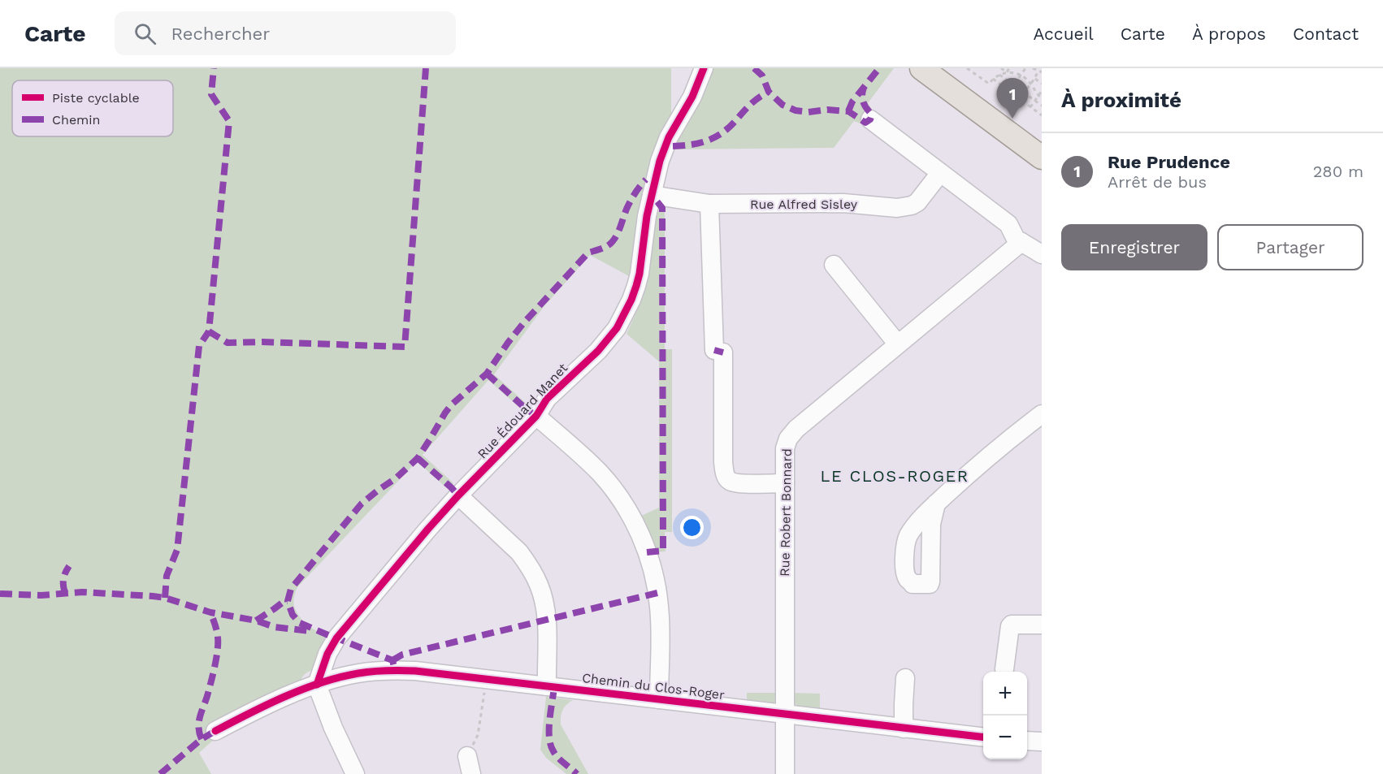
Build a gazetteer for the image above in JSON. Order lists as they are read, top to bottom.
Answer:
{
  "streets": {
    "street": [
      "Rue Alfred Sisley",
      "Rue Édouard Manet",
      "Rue Robert Bonnard",
      "Chemin du Clos-Roger"
    ]
  },
  "crossings": [
    ["Rue Alfred Sisley", "Rue Édouard Manet"],
    ["Rue Édouard Manet", "Chemin du Clos-Roger"],
    ["Rue Robert Bonnard", "Chemin du Clos-Roger"]
  ],
  "districts": ["LE CLOS-ROGER"],
  "legend": ["Piste cyclable", "Chemin"],
  "page": {
    "header": "Carte",
    "search": "Rechercher",
    "nav": [
      "Accueil",
      "Carte",
      "À propos",
      "Contact"
    ],
    "heading": "À proximité",
    "pins": "1",
    "list": [
      {
        "mark": "1",
        "name": "Rue Prudence",
        "note": "Arrêt de bus",
        "value": "280 m"
      }
    ],
    "buttons": ["Enregistrer", "Partager"],
    "map_buttons": ["+", "−"]
  }
}
